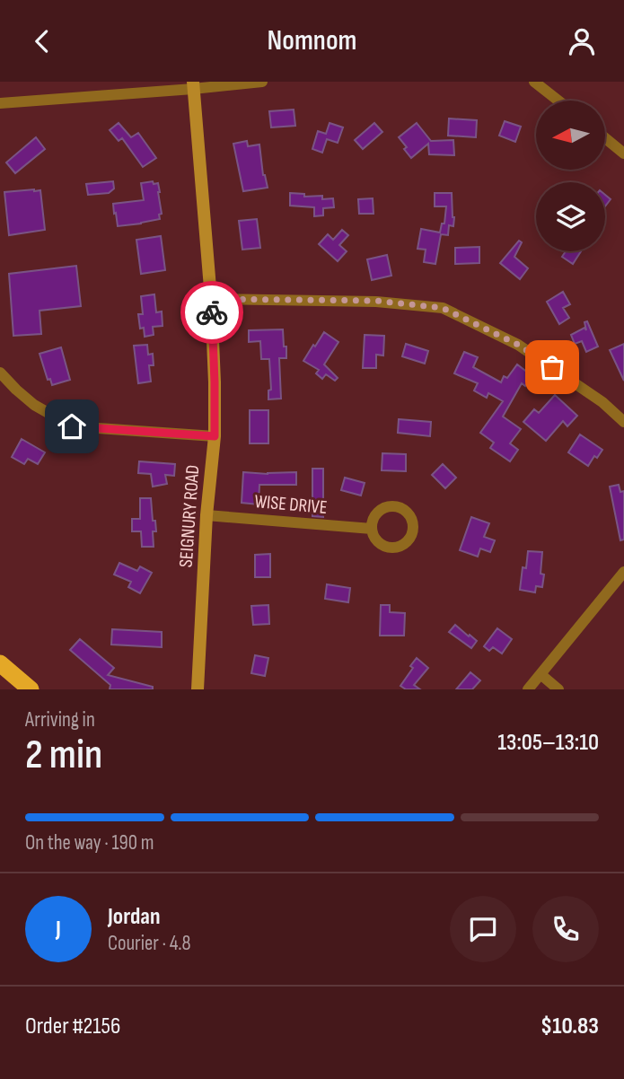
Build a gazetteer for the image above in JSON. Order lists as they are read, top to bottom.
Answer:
{
  "streets": {
    "main road": ["SEIGNURY ROAD"],
    "street": ["WISE DRIVE"]
  },
  "crossings": [
    ["WISE DRIVE", "SEIGNURY ROAD"]
  ],
  "north": "left",
  "page": {
    "header": "Nomnom",
    "heading": ["2 min", "Arriving in", "13:05–13:10"],
    "panel": [
      "Jordan",
      "Courier · 4.8",
      "Order #2156",
      "$10.83"
    ],
    "bar": "On the way · 190 m",
    "round": "J"
  }
}
